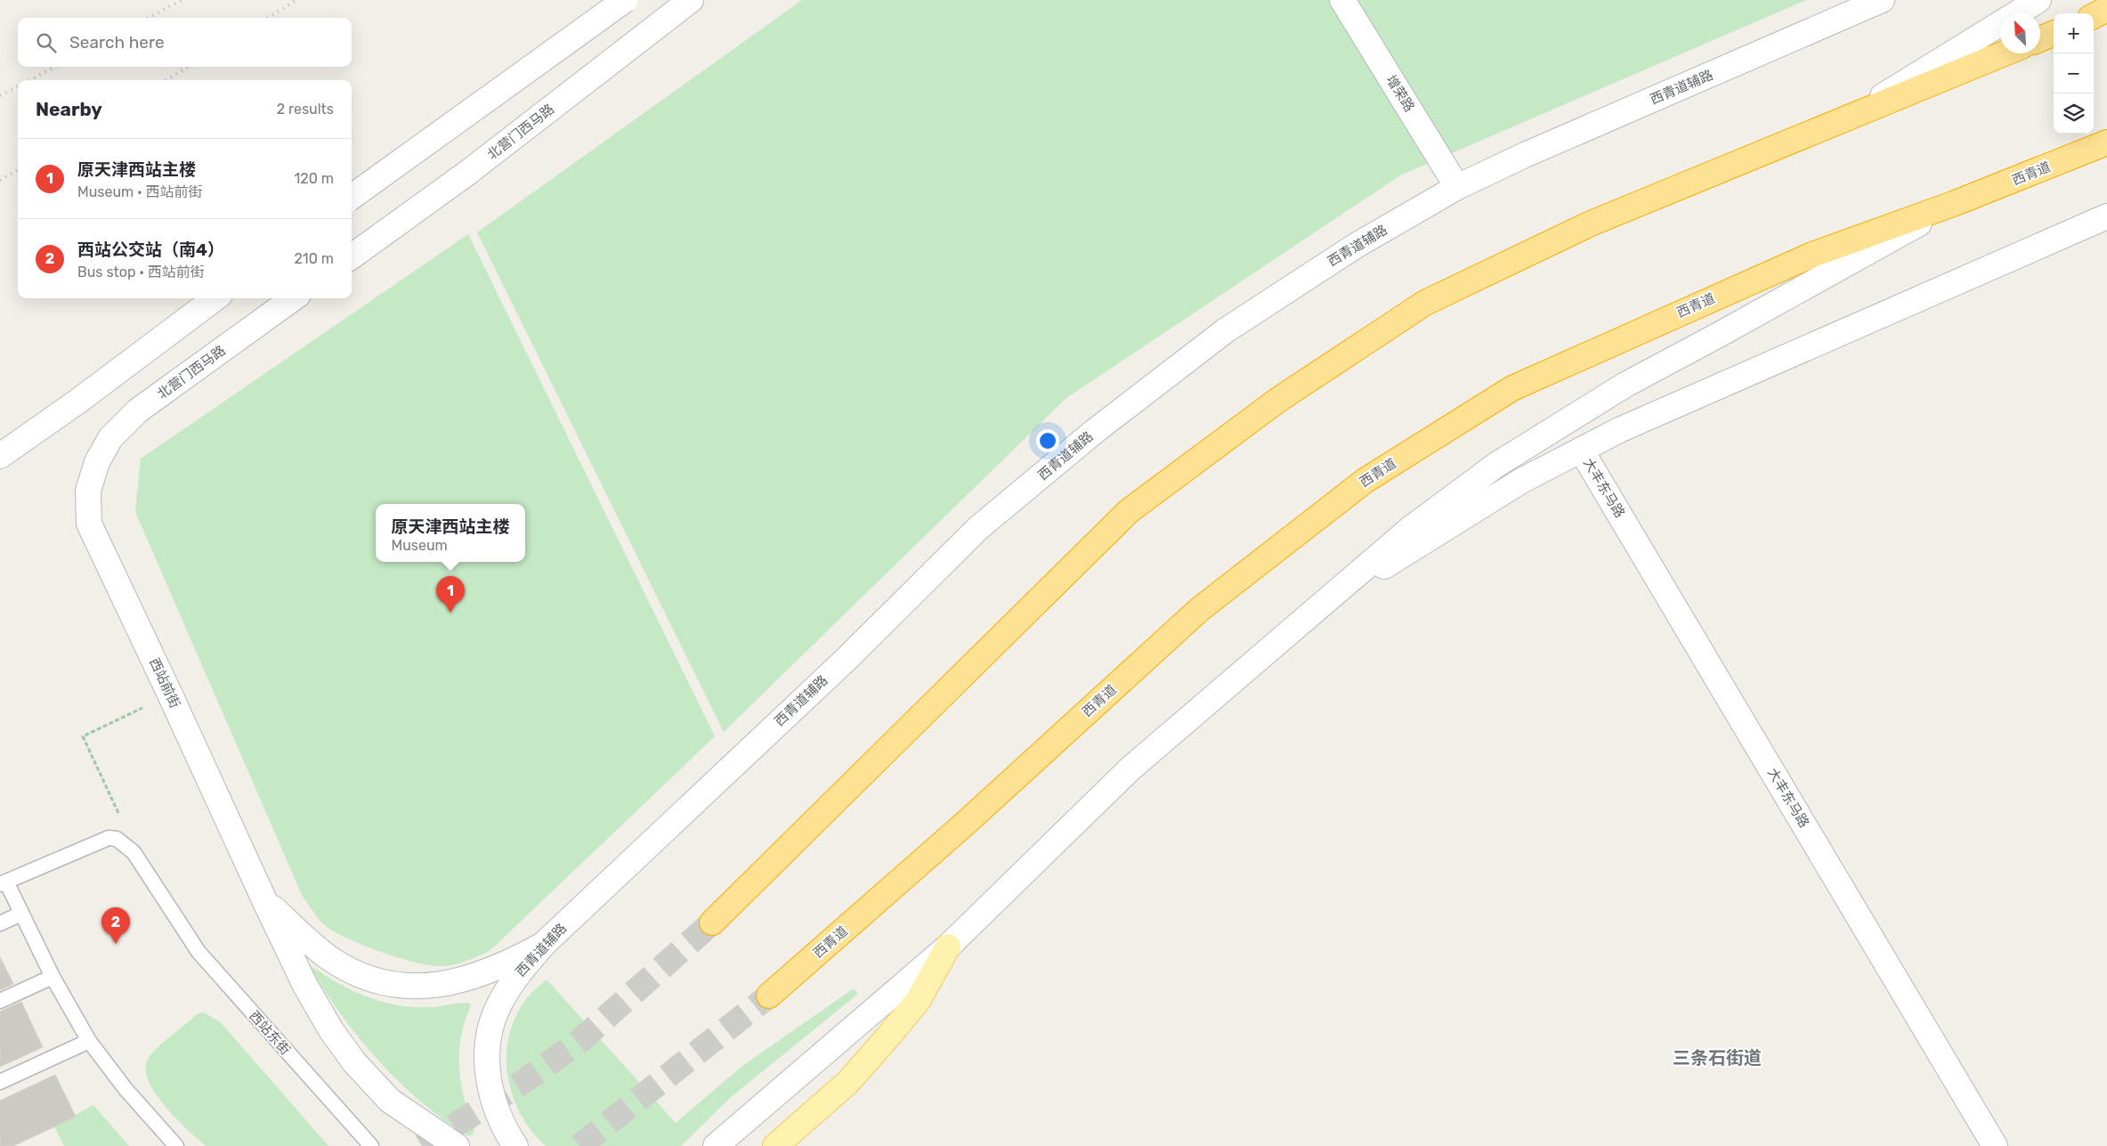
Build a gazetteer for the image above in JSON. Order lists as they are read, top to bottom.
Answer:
{
  "streets": {
    "highway": ["西青道"],
    "street": [
      "西青道辅路",
      "增荣路",
      "北营门西马路",
      "大丰东马路",
      "西站前街"
    ],
    "lane": ["西站东街"]
  },
  "crossings": [
    ["西青道辅路", "增荣路"],
    ["北营门西马路", "西站前街"]
  ],
  "districts": ["三条石街道"],
  "north": "top left",
  "page": {
    "map_buttons": ["+", "−"],
    "search": "Search here",
    "heading": ["Nearby", "2 results"],
    "list": [
      {
        "mark": "1",
        "name": "原天津西站主楼",
        "note": "Museum · 西站前街",
        "value": "120 m"
      },
      {
        "mark": "2",
        "name": "西站公交站（南4）",
        "note": "Bus stop · 西站前街",
        "value": "210 m"
      }
    ],
    "popup": ["原天津西站主楼", "Museum"],
    "pins": ["1", "2"]
  }
}
